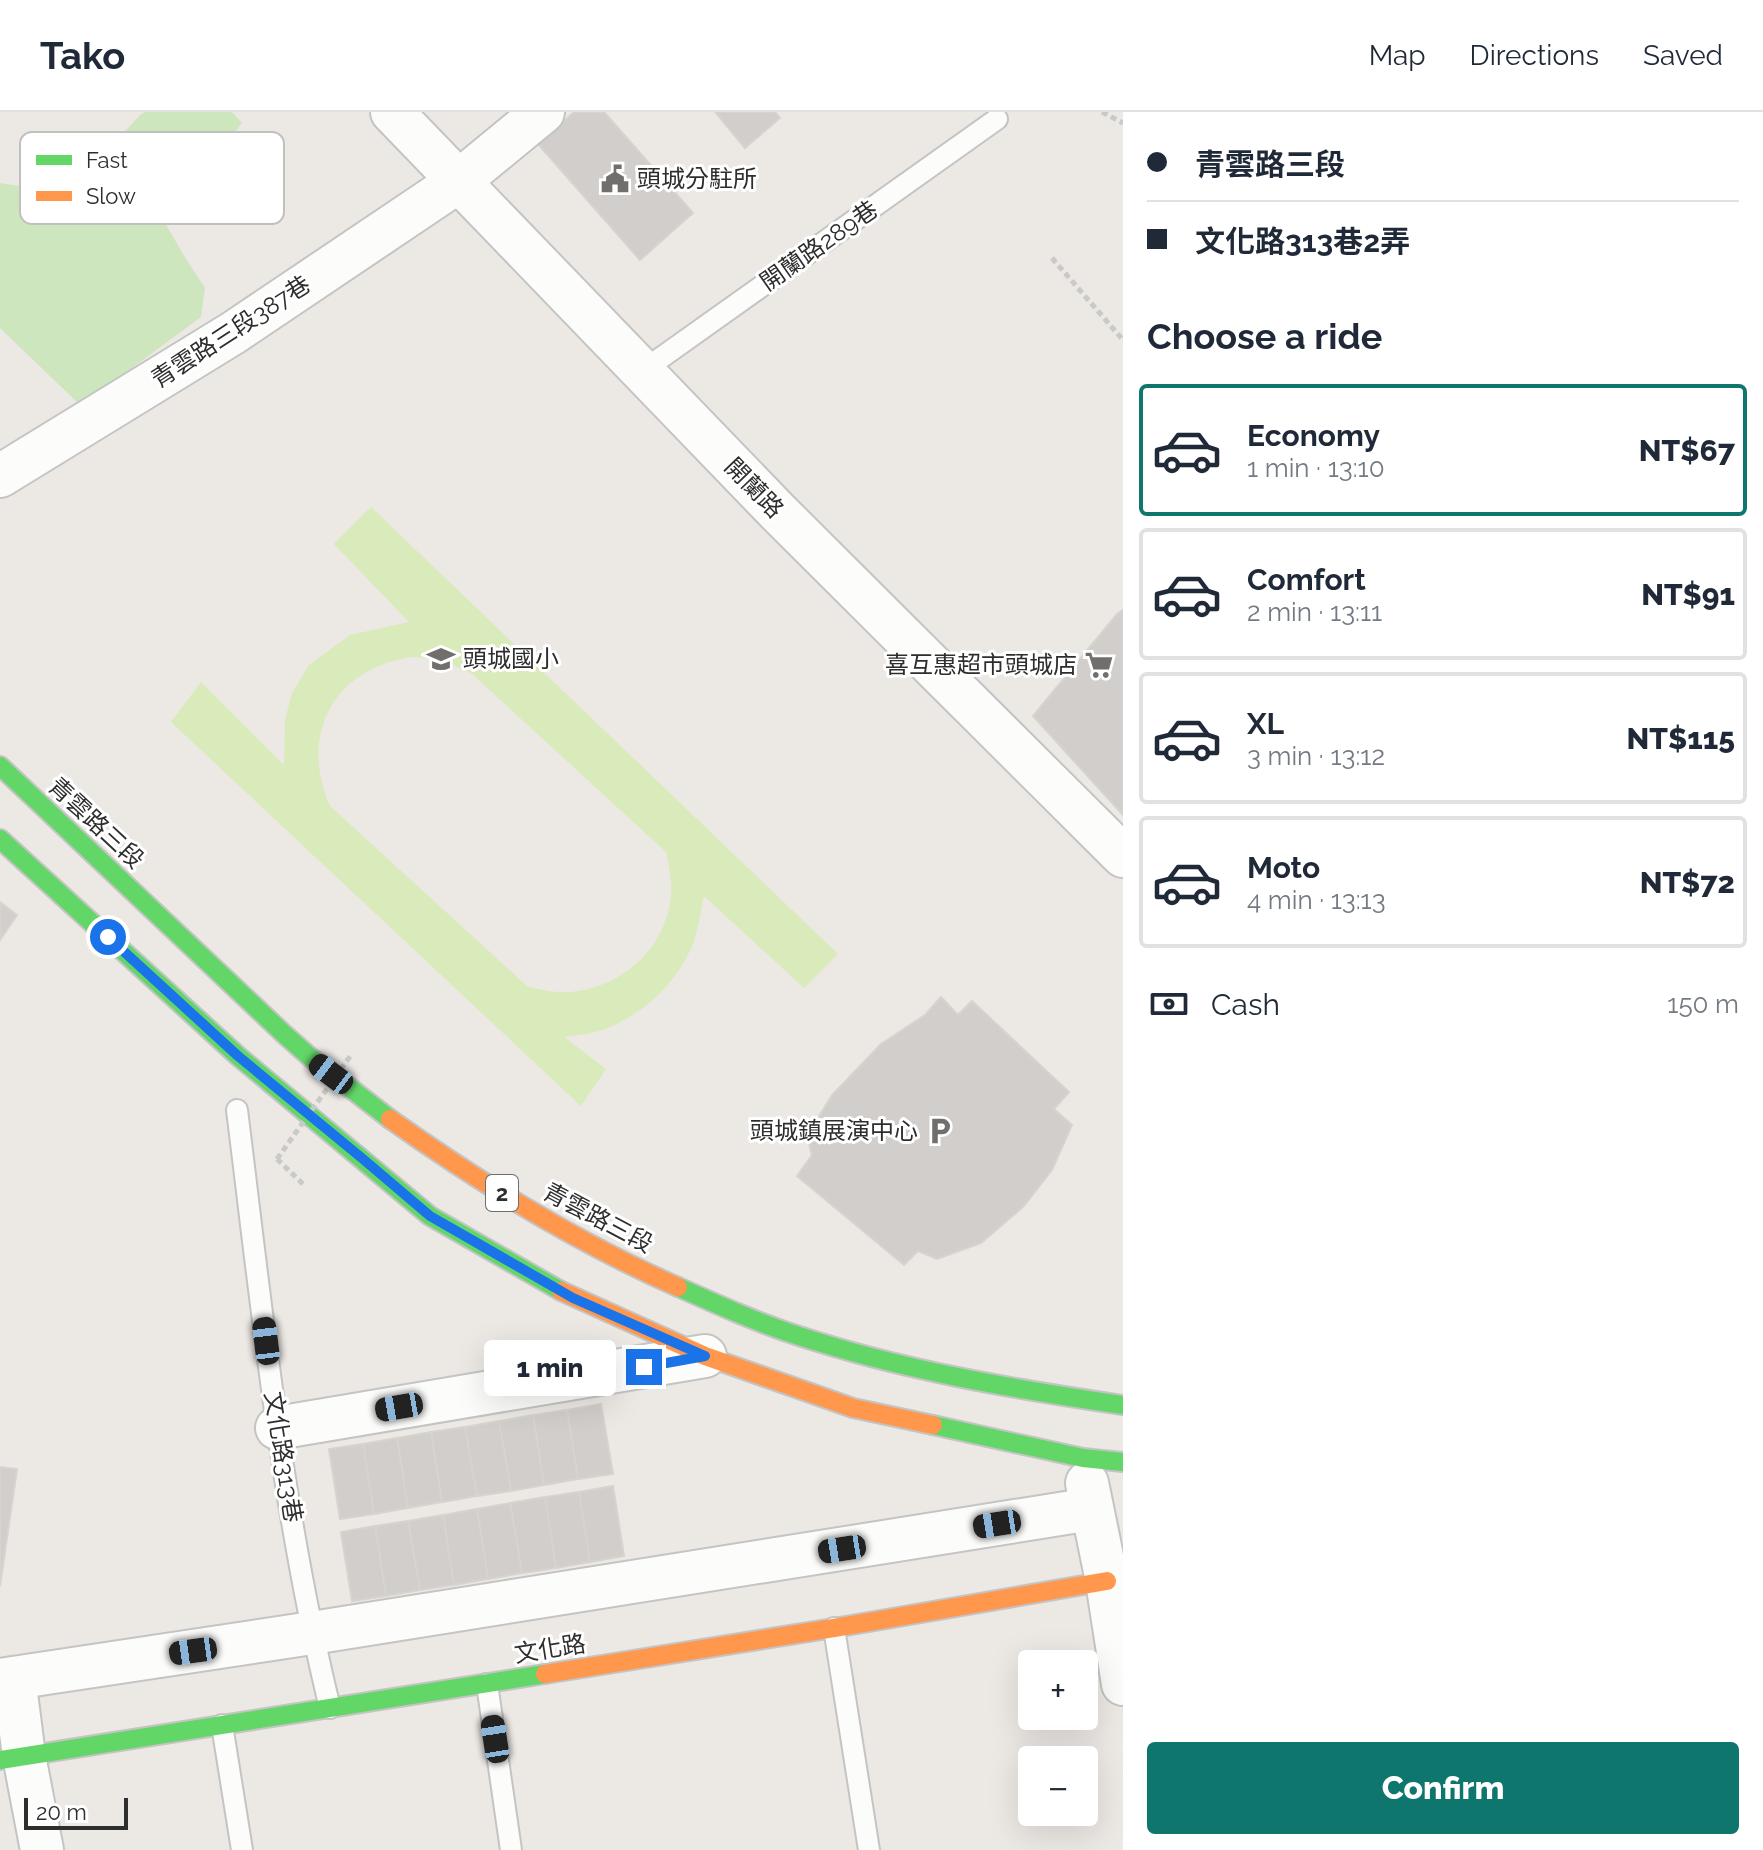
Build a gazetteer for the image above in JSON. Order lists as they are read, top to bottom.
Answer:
{
  "streets": {
    "main road": ["青雲路三段", "2", "文化路"],
    "street": ["青雲路三段387巷", "開蘭路"],
    "lane": ["開蘭路289巷", "文化路313巷"]
  },
  "crossings": [
    ["開蘭路289巷", "開蘭路"],
    ["青雲路三段387巷", "開蘭路"],
    ["文化路313巷", "文化路"]
  ],
  "places": {
    "public building": ["頭城分駐所"],
    "school or university": ["頭城國小"],
    "supermarket": ["喜互惠超市頭城店"],
    "parking": ["頭城鎮展演中心"]
  },
  "legend": ["Fast", "Slow"],
  "scale_bar": "20 m",
  "page": {
    "header": "Tako",
    "nav": ["Map", "Directions", "Saved"],
    "banner": ["青雲路三段", "文化路313巷2弄"],
    "heading": "Choose a ride",
    "list": [
      {
        "name": "Economy",
        "note": "1 min · 13:10",
        "value": "NT$67"
      },
      {
        "name": "Comfort",
        "note": "2 min · 13:11",
        "value": "NT$91"
      },
      {
        "name": "XL",
        "note": "3 min · 13:12",
        "value": "NT$115"
      },
      {
        "name": "Moto",
        "note": "4 min · 13:13",
        "value": "NT$72"
      }
    ],
    "pay": ["Cash", "150 m"],
    "bubble": "1 min",
    "map_buttons": ["+", "−"],
    "buttons": "Confirm",
    "scale": "20 m"
  }
}
